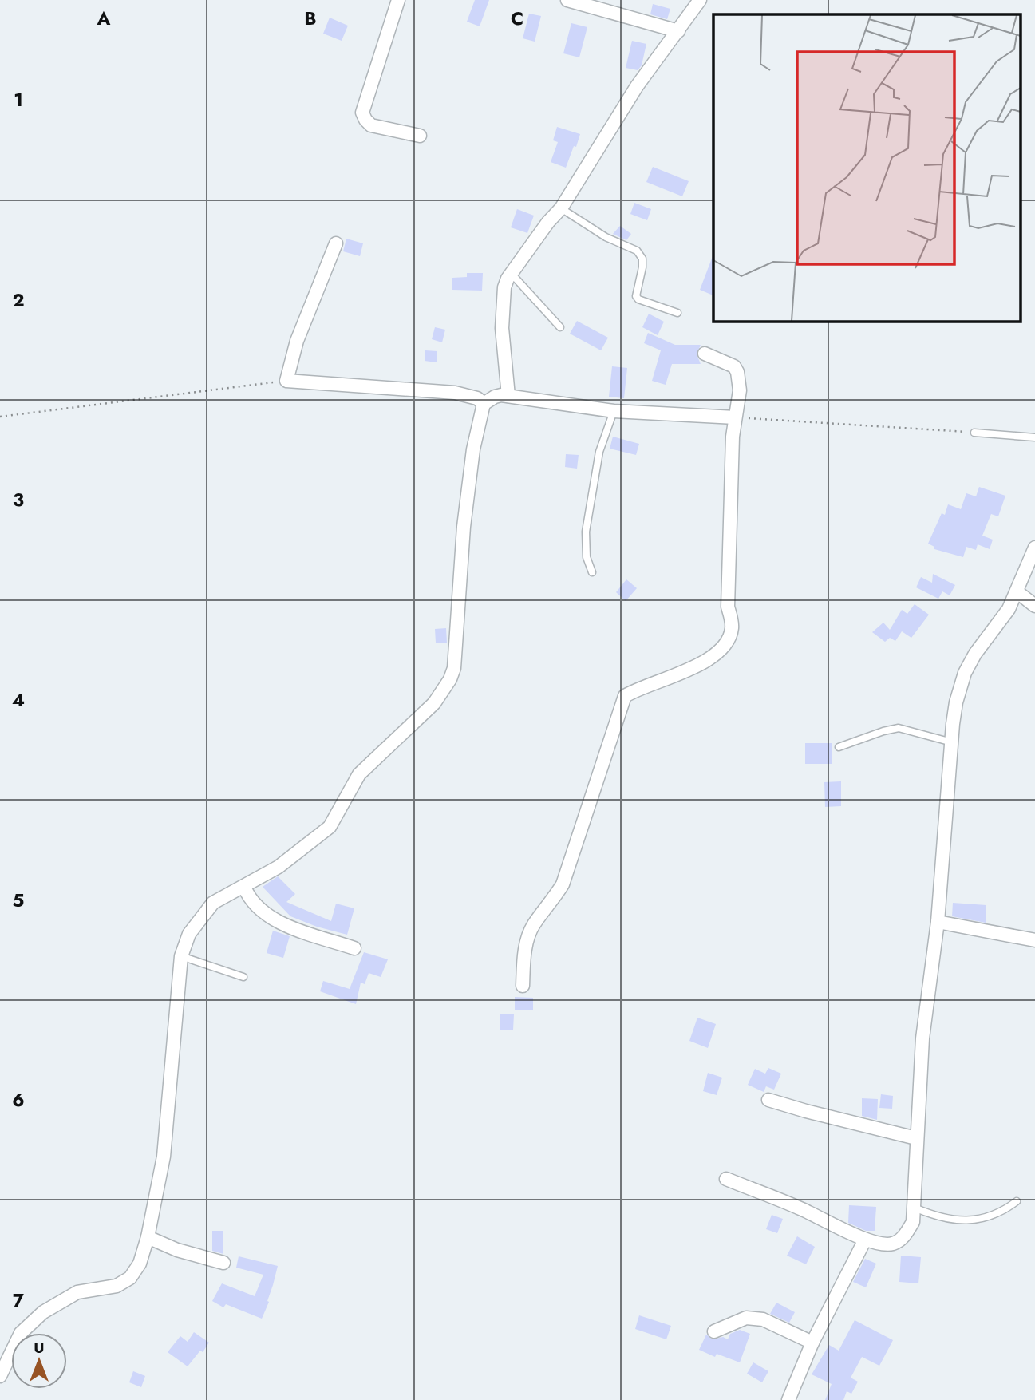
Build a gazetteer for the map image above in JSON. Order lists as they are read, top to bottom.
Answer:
{
  "north": "top",
  "grid": {
    "columns": ["A", "B", "C"],
    "rows": [
      "1",
      "2",
      "3",
      "4",
      "5",
      "6",
      "7"
    ]
  }
}
